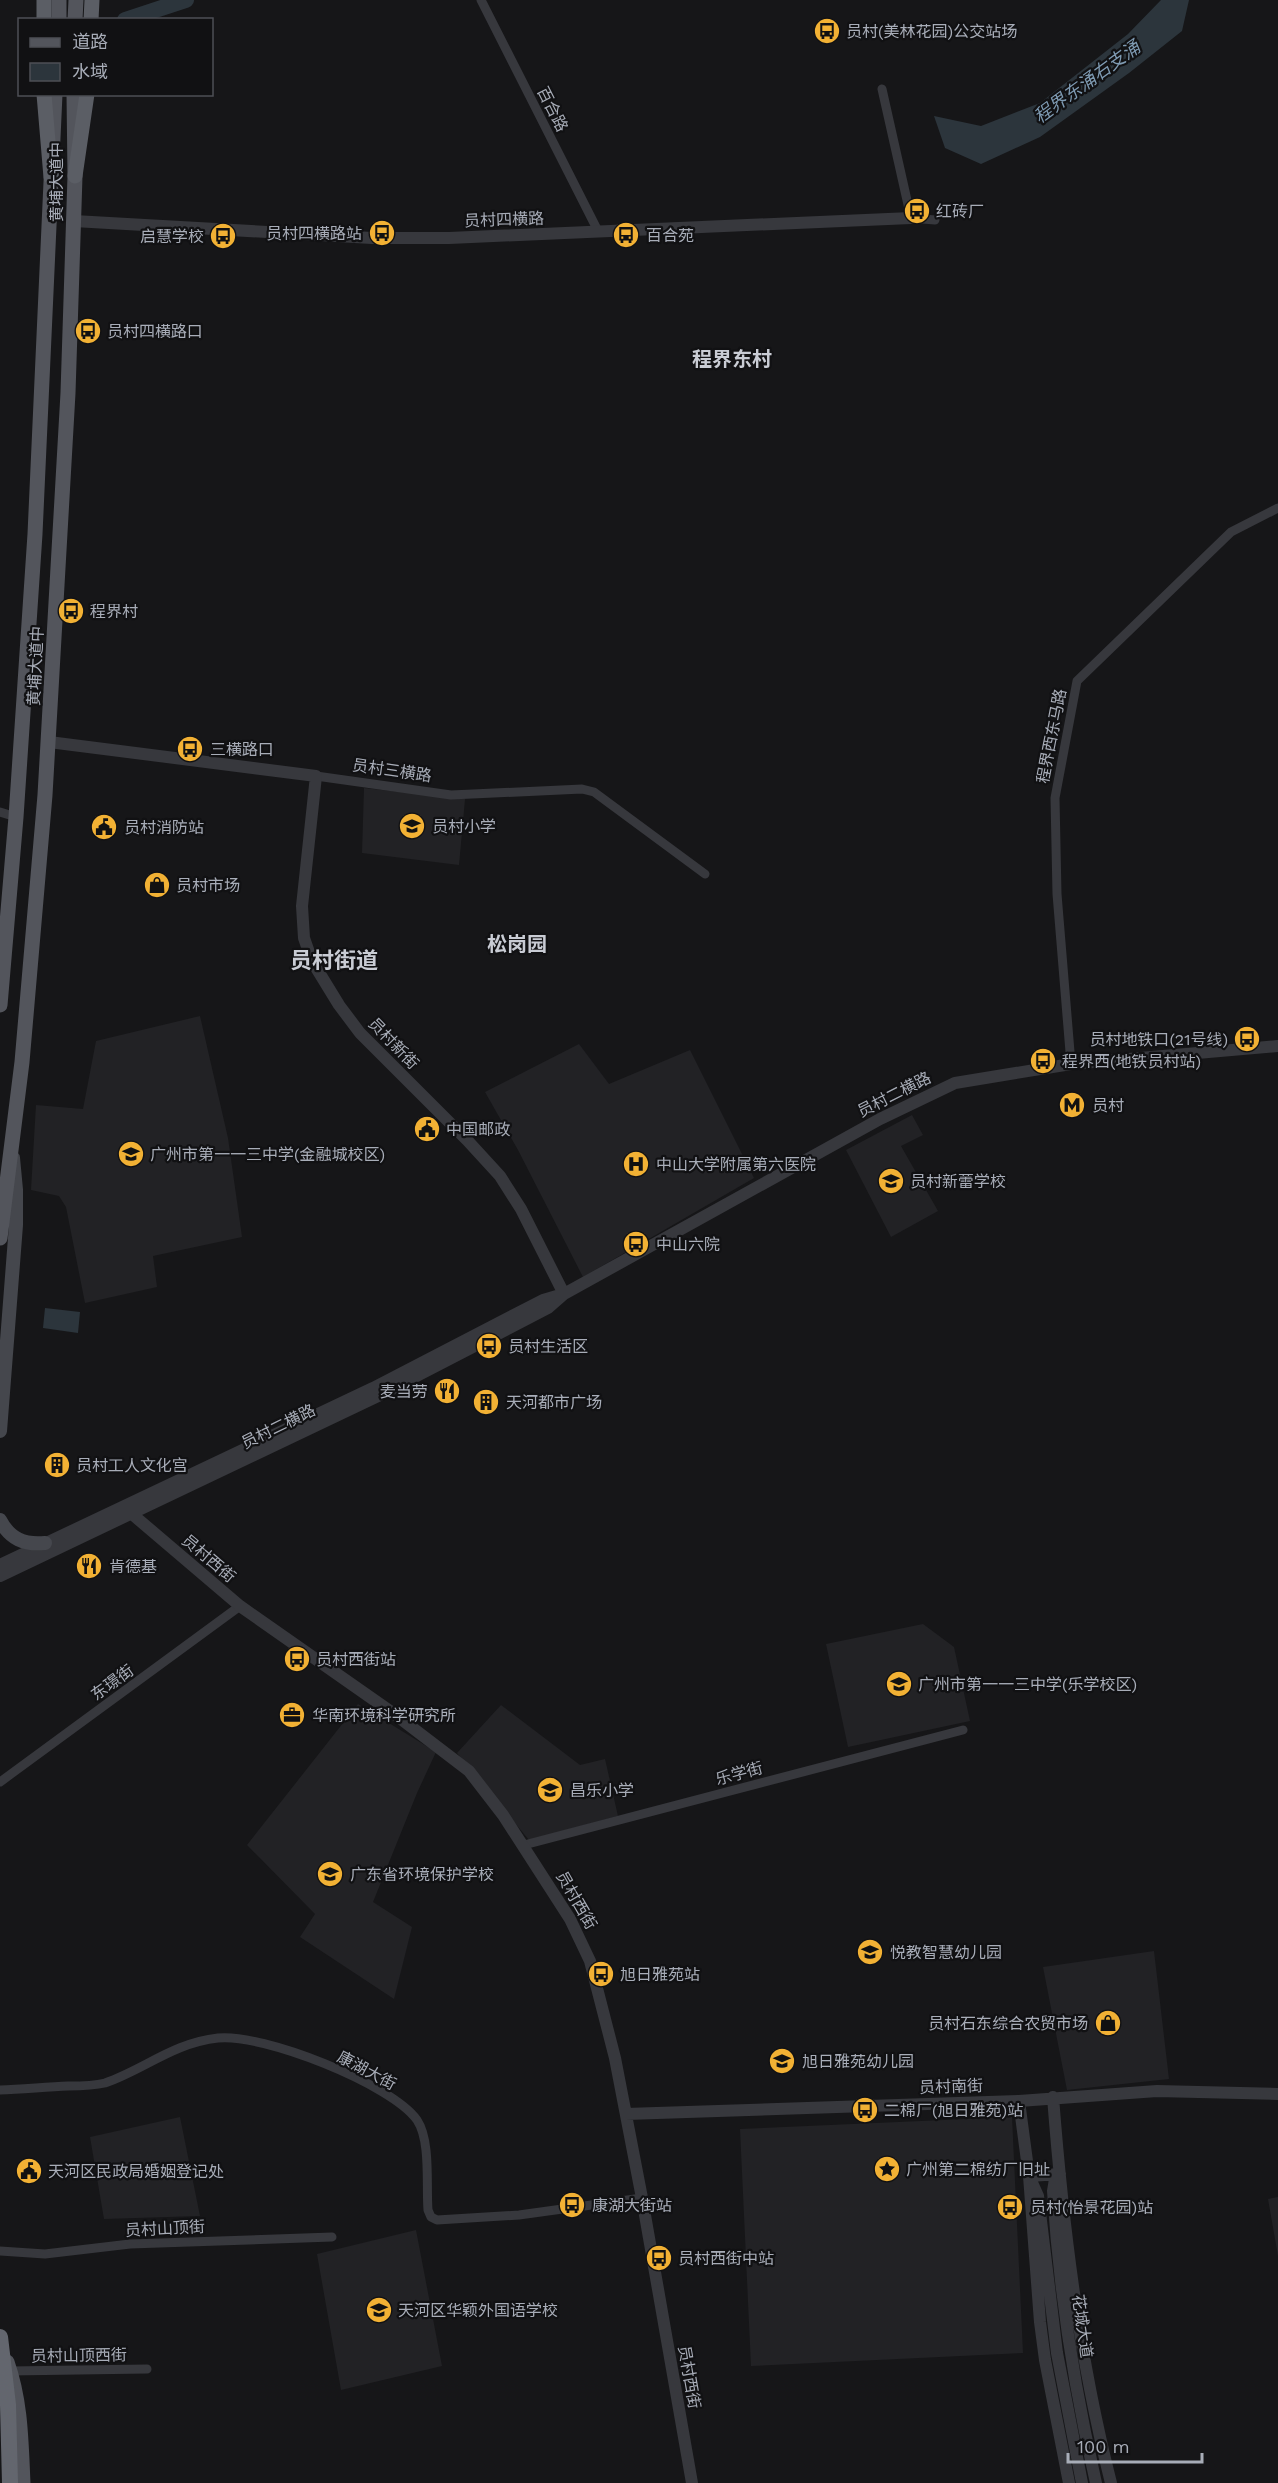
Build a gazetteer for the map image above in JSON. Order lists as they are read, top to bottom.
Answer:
{
  "streets": {
    "main road": ["黄埔大道中"],
    "street": [
      "百合路",
      "员村四横路",
      "程界西东马路",
      "员村三横路",
      "员村新街",
      "员村二横路",
      "员村西街",
      "东璟街",
      "乐学街",
      "康湖大街",
      "员村南街",
      "员村山顶街",
      "花城大道",
      "员村山顶西街"
    ]
  },
  "crossings": [
    ["百合路", "员村四横路"],
    ["黄埔大道中", "员村四横路"],
    ["黄埔大道中", "员村三横路"],
    ["程界西东马路", "员村二横路"],
    ["员村三横路", "员村新街"],
    ["员村新街", "员村二横路"],
    ["员村二横路", "员村西街"],
    ["员村西街", "东璟街"],
    ["员村西街", "乐学街"],
    ["员村西街", "康湖大街"],
    ["员村西街", "员村南街"],
    ["员村南街", "花城大道"]
  ],
  "districts": ["程界东村", "松岗园", "员村街道"],
  "water": ["程界东涌右支涌"],
  "places": {
    "bus stop": [
      "员村(美林花园)公交站场",
      "红砖厂",
      "员村四横路站",
      "百合苑",
      "启慧学校",
      "员村四横路口",
      "程界村",
      "三横路口",
      "员村地铁口(21号线)",
      "程界西(地铁员村站)",
      "中山六院",
      "员村生活区",
      "员村西街站",
      "旭日雅苑站",
      "二棉厂(旭日雅苑)站",
      "康湖大街站",
      "员村(怡景花园)站",
      "员村西街中站"
    ],
    "school or university": [
      "员村小学",
      "广州市第一一三中学(金融城校区)",
      "员村新蕾学校",
      "广州市第一一三中学(乐学校区)",
      "昌乐小学",
      "广东省环境保护学校",
      "悦教智慧幼儿园",
      "旭日雅苑幼儿园",
      "天河区华颖外国语学校"
    ],
    "public building": ["员村消防站", "中国邮政", "天河区民政局婚姻登记处"],
    "shop": ["员村市场", "员村石东综合农贸市场"],
    "metro station": ["员村"],
    "hospital": ["中山大学附属第六医院"],
    "restaurant": ["麦当劳", "肯德基"],
    "building": ["天河都市广场", "员村工人文化宫"],
    "office": ["华南环境科学研究所"],
    "place": ["广州第二棉纺厂旧址"]
  },
  "legend": ["道路", "水域"],
  "scale_bar": "100 m"
}
